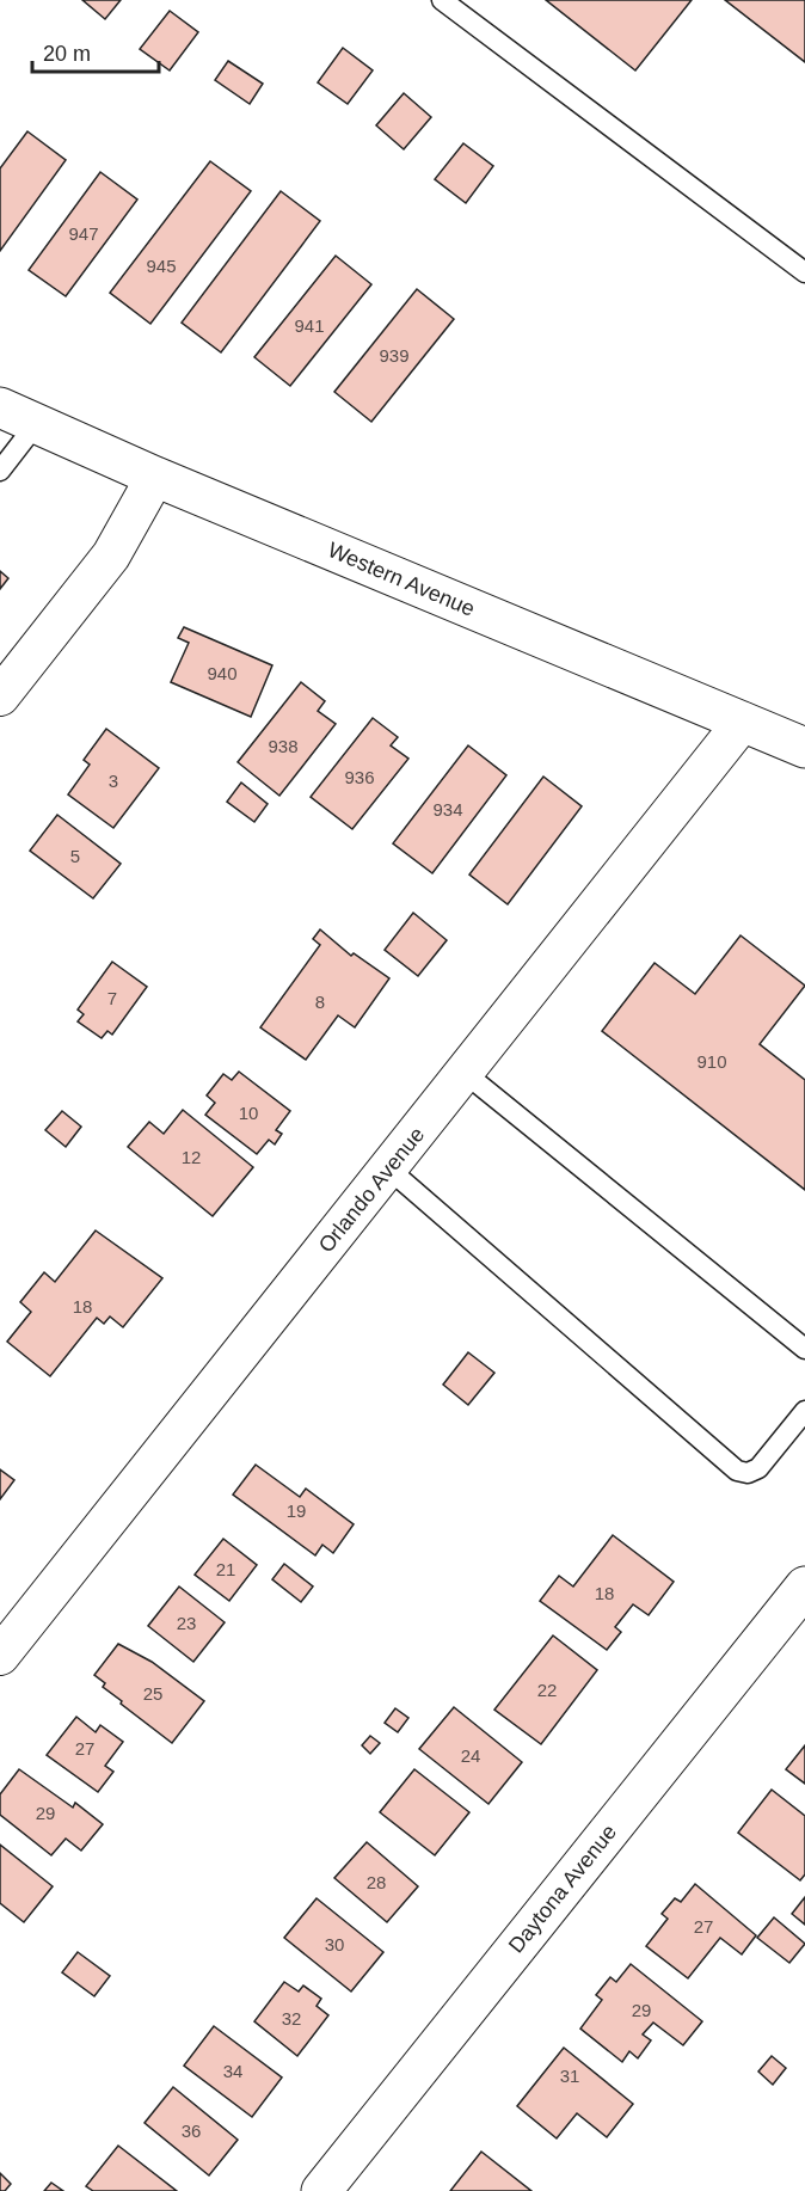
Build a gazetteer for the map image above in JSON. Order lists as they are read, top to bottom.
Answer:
{
  "streets": {
    "main road": ["Western Avenue", "Daytona Avenue"],
    "street": ["Orlando Avenue"]
  },
  "crossings": [
    ["Western Avenue", "Orlando Avenue"]
  ],
  "house_numbers": [
    "947",
    "945",
    "941",
    "939",
    "940",
    "938",
    "936",
    "3",
    "934",
    "5",
    "7",
    "8",
    "910",
    "10",
    "12",
    "18",
    "19",
    "21",
    "18",
    "23",
    "22",
    "25",
    "27",
    "24",
    "29",
    "28",
    "27",
    "30",
    "29",
    "32",
    "34",
    "31",
    "36"
  ],
  "scale_bar": "20 m"
}
